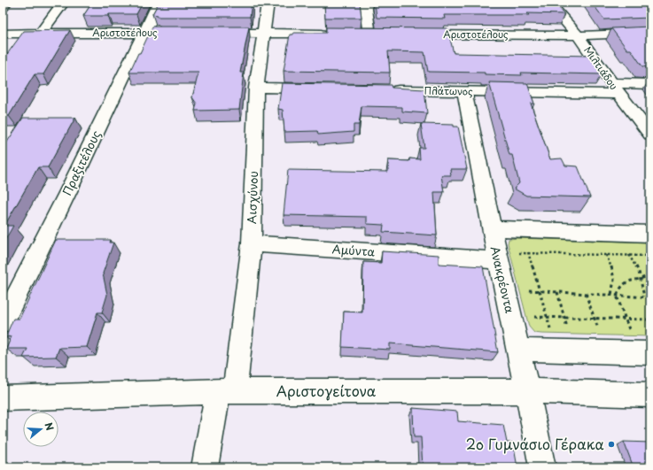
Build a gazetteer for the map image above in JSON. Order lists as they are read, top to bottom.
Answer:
{
  "streets": {
    "street": [
      "Αριστοτέλους",
      "Μιλτιάδου",
      "Πλάτωνος",
      "Πραξιτέλους",
      "Αισχύνου",
      "Αμύντα",
      "Ανακρέοντα",
      "Αριστογείτονα"
    ]
  },
  "crossings": [
    ["Αριστοτέλους", "Μιλτιάδου"],
    ["Αριστοτέλους", "Πραξιτέλους"],
    ["Μιλτιάδου", "Πλάτωνος"],
    ["Πλάτωνος", "Ανακρέοντα"],
    ["Αισχύνου", "Αμύντα"],
    ["Αισχύνου", "Αριστογείτονα"],
    ["Αμύντα", "Ανακρέοντα"],
    ["Ανακρέοντα", "Αριστογείτονα"]
  ],
  "places": ["2ο Γυμνάσιο Γέρακα"],
  "north": "right"
}
